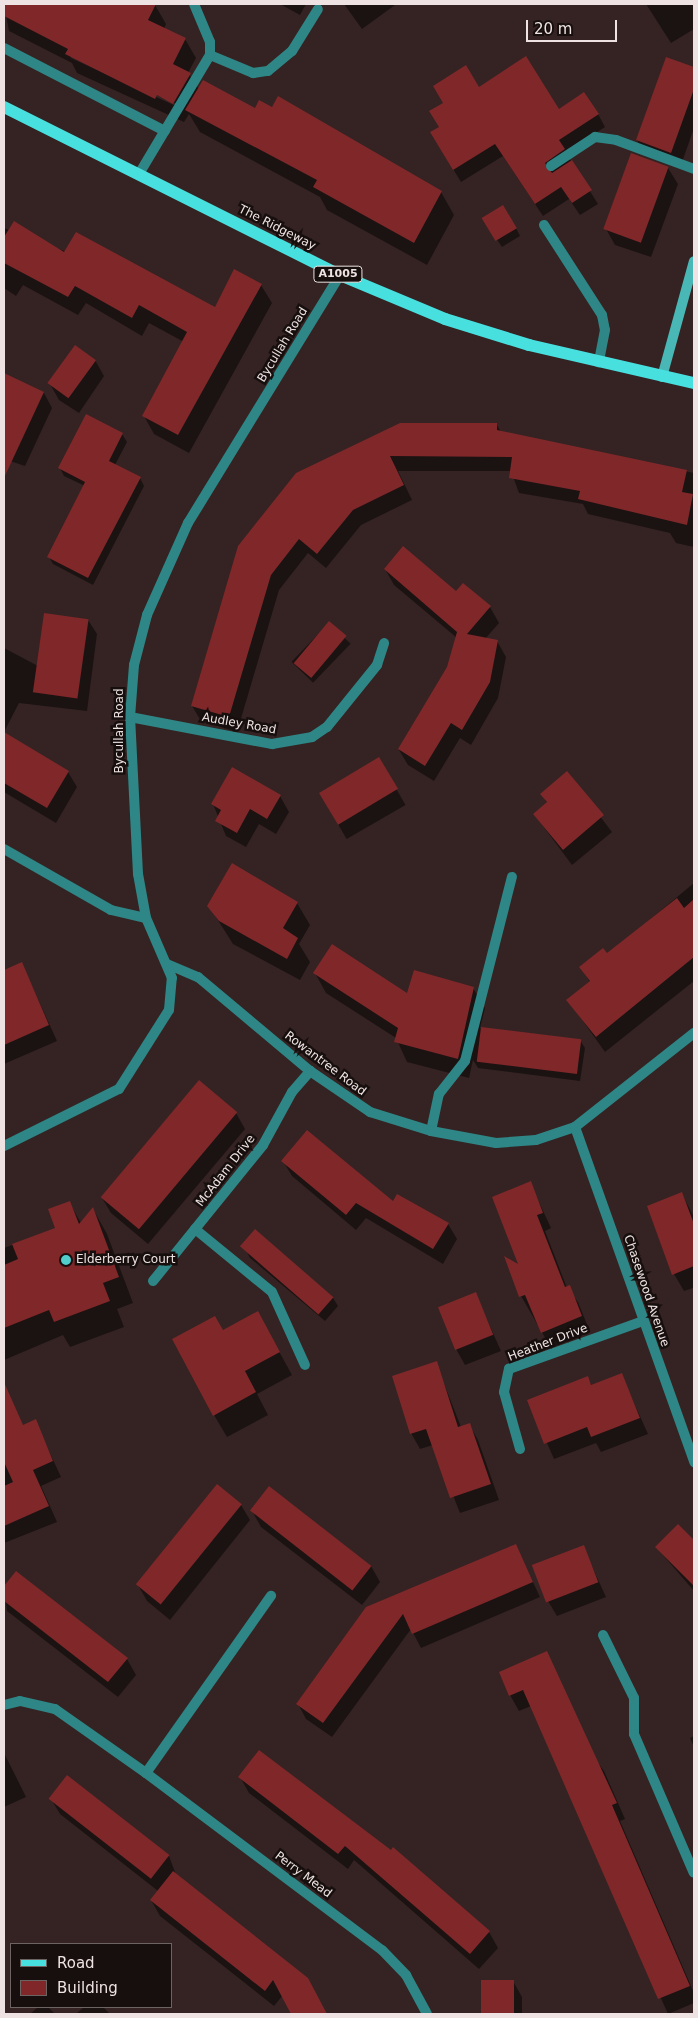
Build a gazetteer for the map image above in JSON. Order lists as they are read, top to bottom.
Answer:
{
  "streets": {
    "main road": ["The Ridgeway", "A1005"],
    "street": [
      "Bycullah Road",
      "Audley Road",
      "Rowantree Road",
      "McAdam Drive",
      "Chasewood Avenue",
      "Heather Drive",
      "Perry Mead"
    ]
  },
  "crossings": [
    ["The Ridgeway", "Bycullah Road"],
    ["Bycullah Road", "Audley Road"],
    ["Bycullah Road", "Rowantree Road"],
    ["Rowantree Road", "McAdam Drive"],
    ["Rowantree Road", "Chasewood Avenue"],
    ["Chasewood Avenue", "Heather Drive"]
  ],
  "places": ["Elderberry Court"],
  "legend": ["Road", "Building"],
  "scale_bar": "20 m"
}
